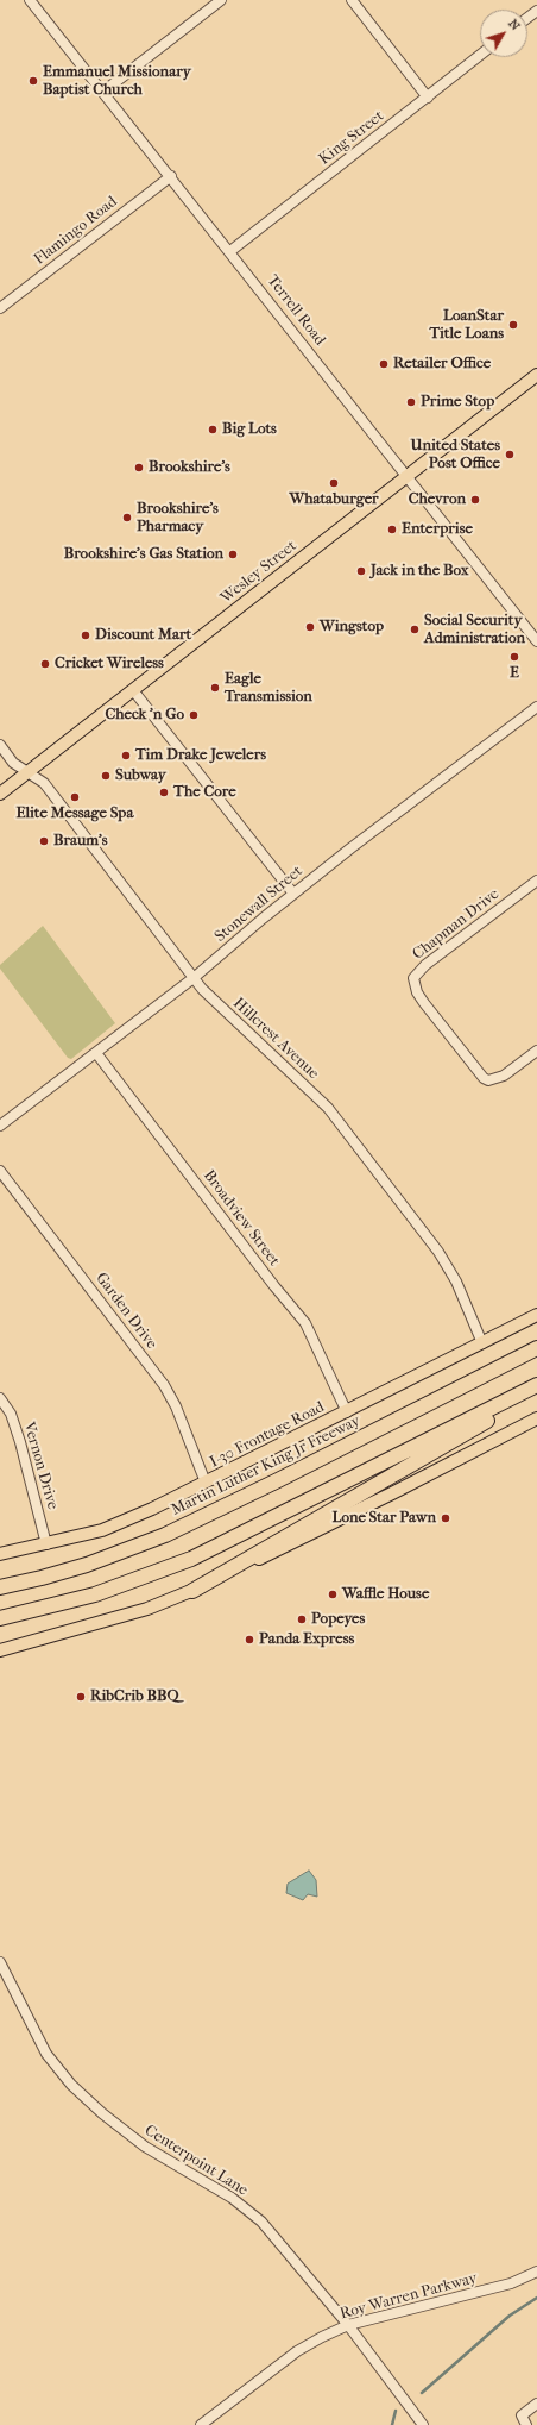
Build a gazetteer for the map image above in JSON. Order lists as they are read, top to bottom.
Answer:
{
  "streets": {
    "highway": ["Martin Luther King Jr Freeway"],
    "main road": ["Wesley Street", "I-30 Frontage Road"],
    "street": [
      "King Street",
      "Flamingo Road",
      "Terrell Road",
      "Stonewall Street",
      "Chapman Drive",
      "Hillcrest Avenue",
      "Broadview Street",
      "Garden Drive",
      "Vernon Drive",
      "Centerpoint Lane",
      "Roy Warren Parkway"
    ]
  },
  "crossings": [
    ["King Street", "Terrell Road"],
    ["Flamingo Road", "Terrell Road"],
    ["Terrell Road", "Wesley Street"],
    ["Wesley Street", "Hillcrest Avenue"],
    ["Stonewall Street", "Hillcrest Avenue"],
    ["Stonewall Street", "Broadview Street"],
    ["Hillcrest Avenue", "I-30 Frontage Road"],
    ["Broadview Street", "I-30 Frontage Road"],
    ["Garden Drive", "I-30 Frontage Road"],
    ["I-30 Frontage Road", "Vernon Drive"],
    ["Centerpoint Lane", "Roy Warren Parkway"]
  ],
  "places": [
    "Emmanuel Missionary Baptist Church",
    "LoanStar Title Loans",
    "Retailer Office",
    "Prime Stop",
    "Big Lots",
    "United States Post Office",
    "Brookshire's",
    "Whataburger",
    "Chevron",
    "Brookshire's Pharmacy",
    "Enterprise",
    "Brookshire's Gas Station",
    "Jack in the Box",
    "Wingstop",
    "Social Security Administration",
    "Discount Mart",
    "E",
    "Cricket Wireless",
    "Eagle Transmission",
    "Check 'n Go",
    "Tim Drake Jewelers",
    "Subway",
    "The Core",
    "Elite Message Spa",
    "Braum's",
    "Lone Star Pawn",
    "Waffle House",
    "Popeyes",
    "Panda Express",
    "RibCrib BBQ"
  ],
  "north": "top right"
}
